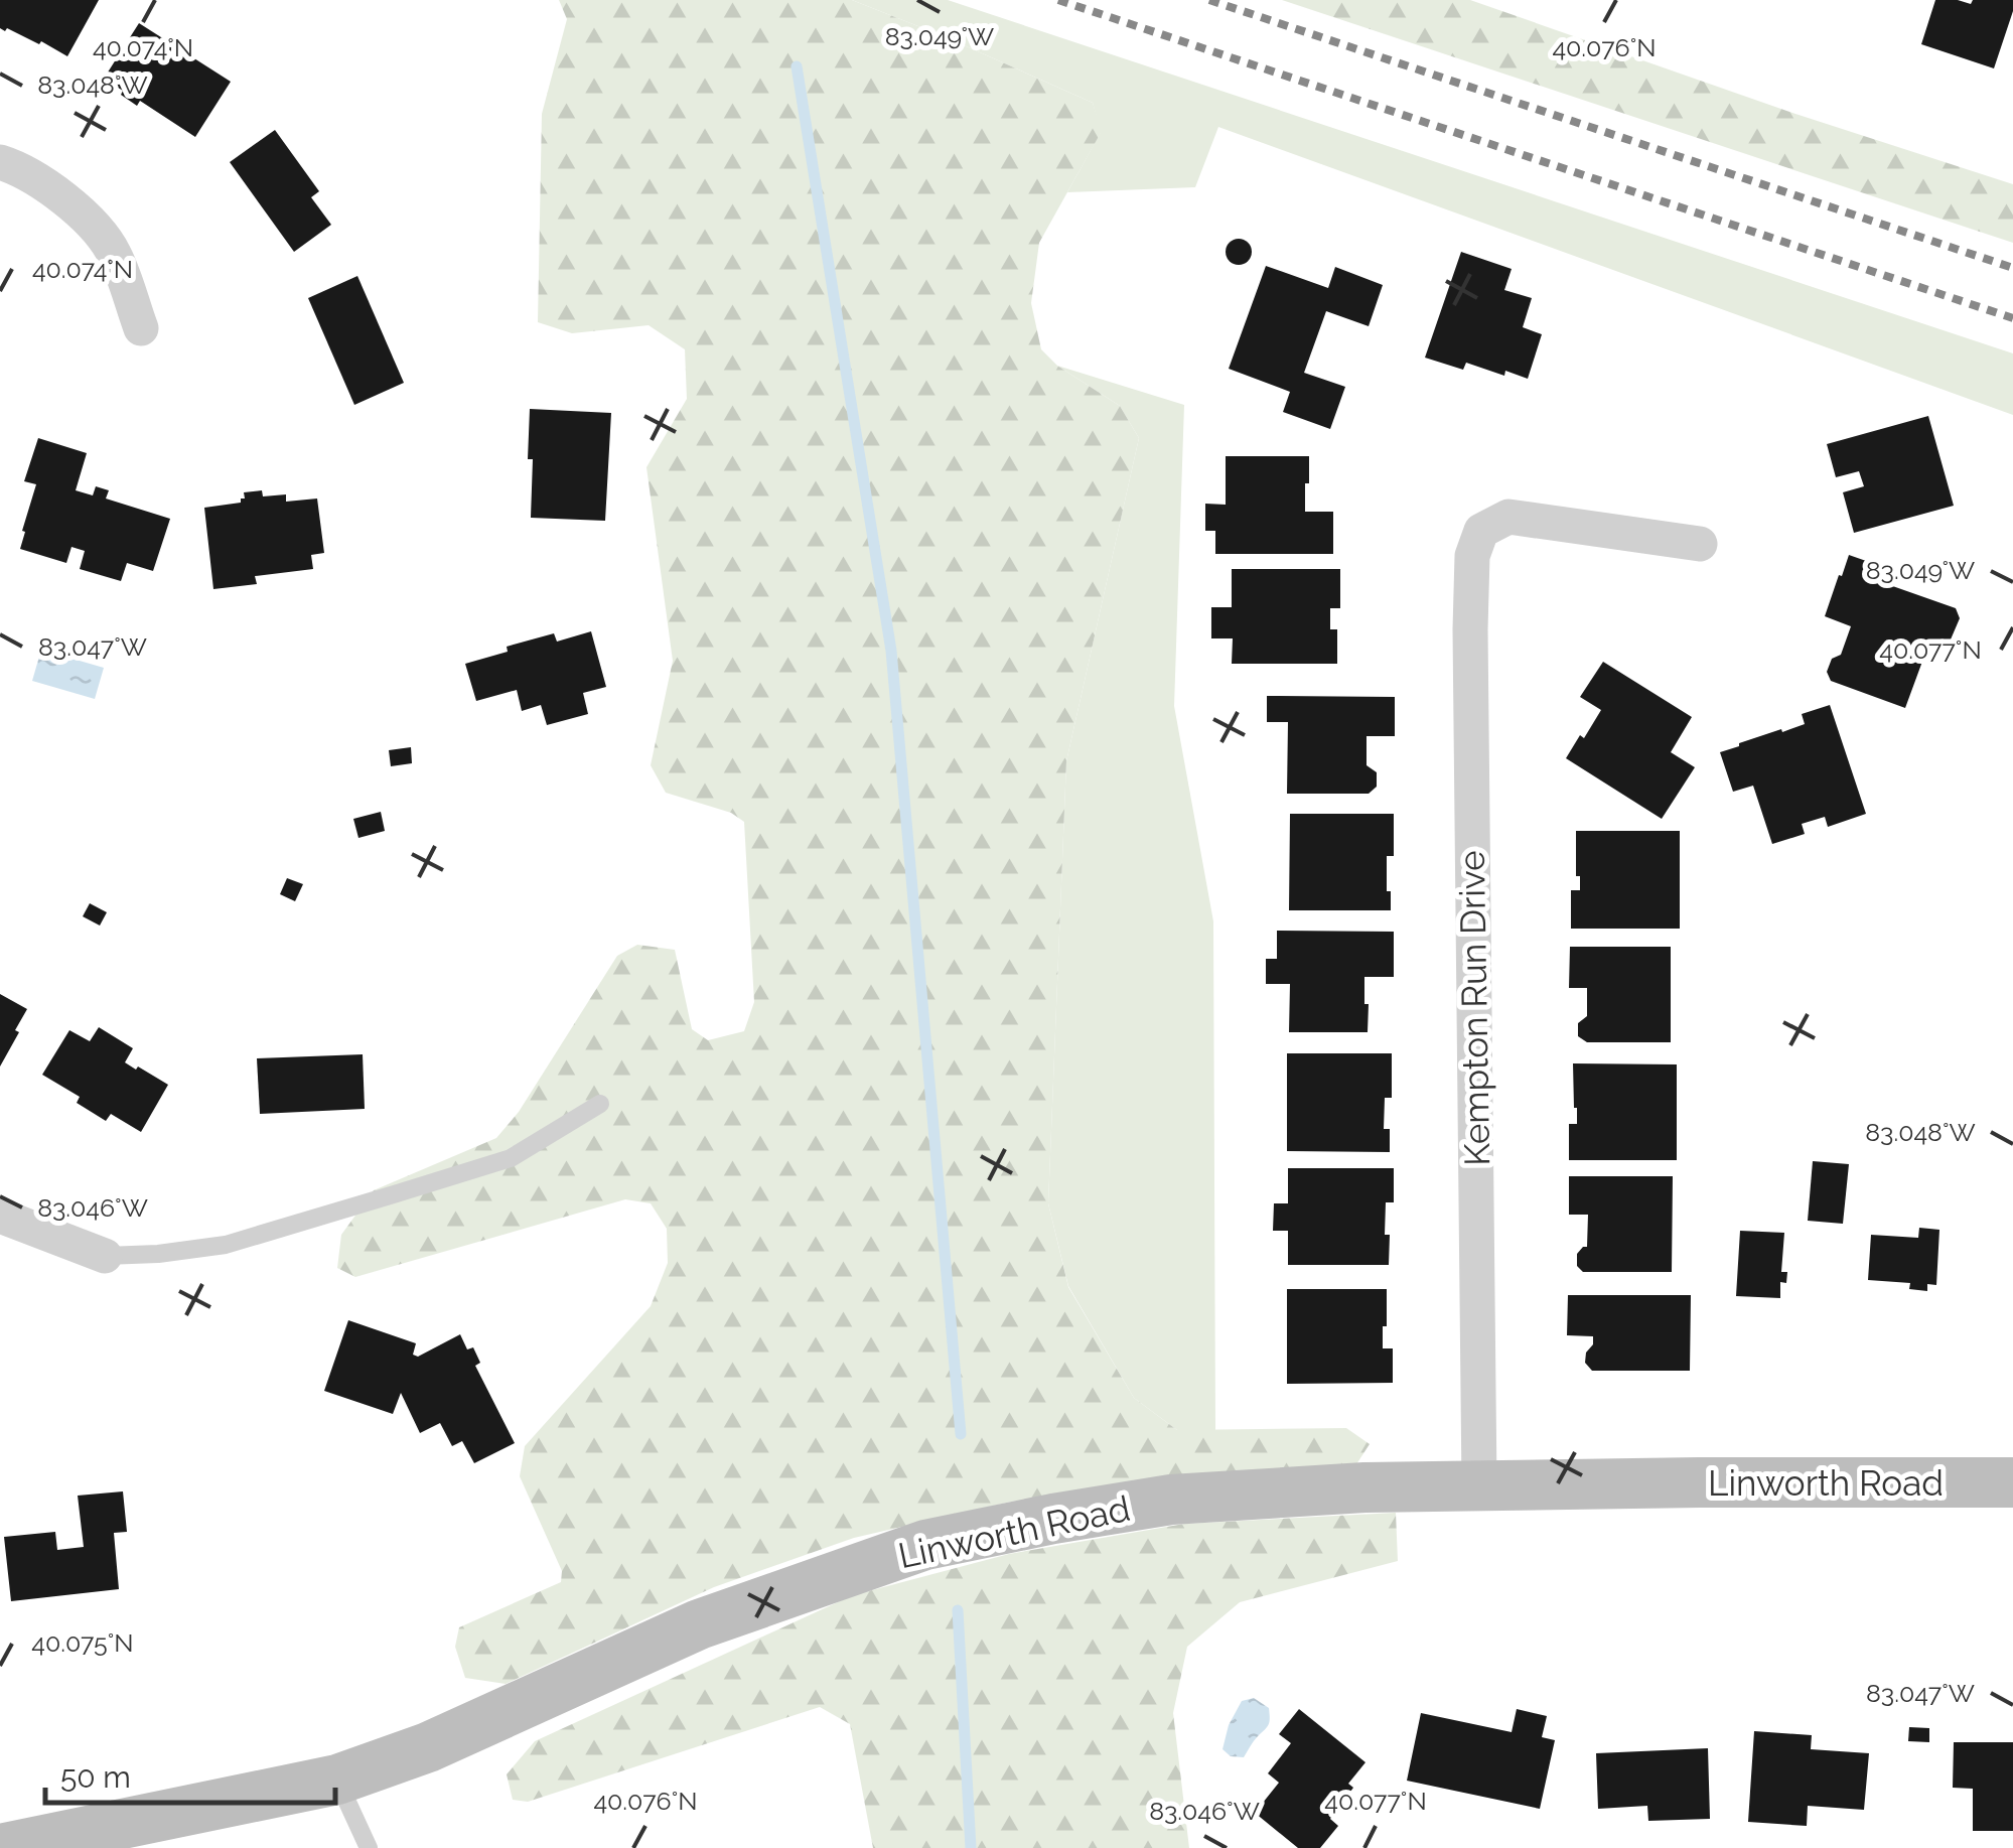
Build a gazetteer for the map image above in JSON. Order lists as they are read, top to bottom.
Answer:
{
  "streets": {
    "main road": ["Linworth Road"],
    "street": ["Kempton Run Drive"]
  },
  "crossings": [
    ["Kempton Run Drive", "Linworth Road"]
  ],
  "scale_bar": "50 m",
  "coordinates": [
    "83.049°W",
    "40.074°N",
    "40.076°N",
    "83.048°W",
    "83.047°W",
    "40.077°N",
    "83.046°W",
    "40.075°N"
  ]
}
